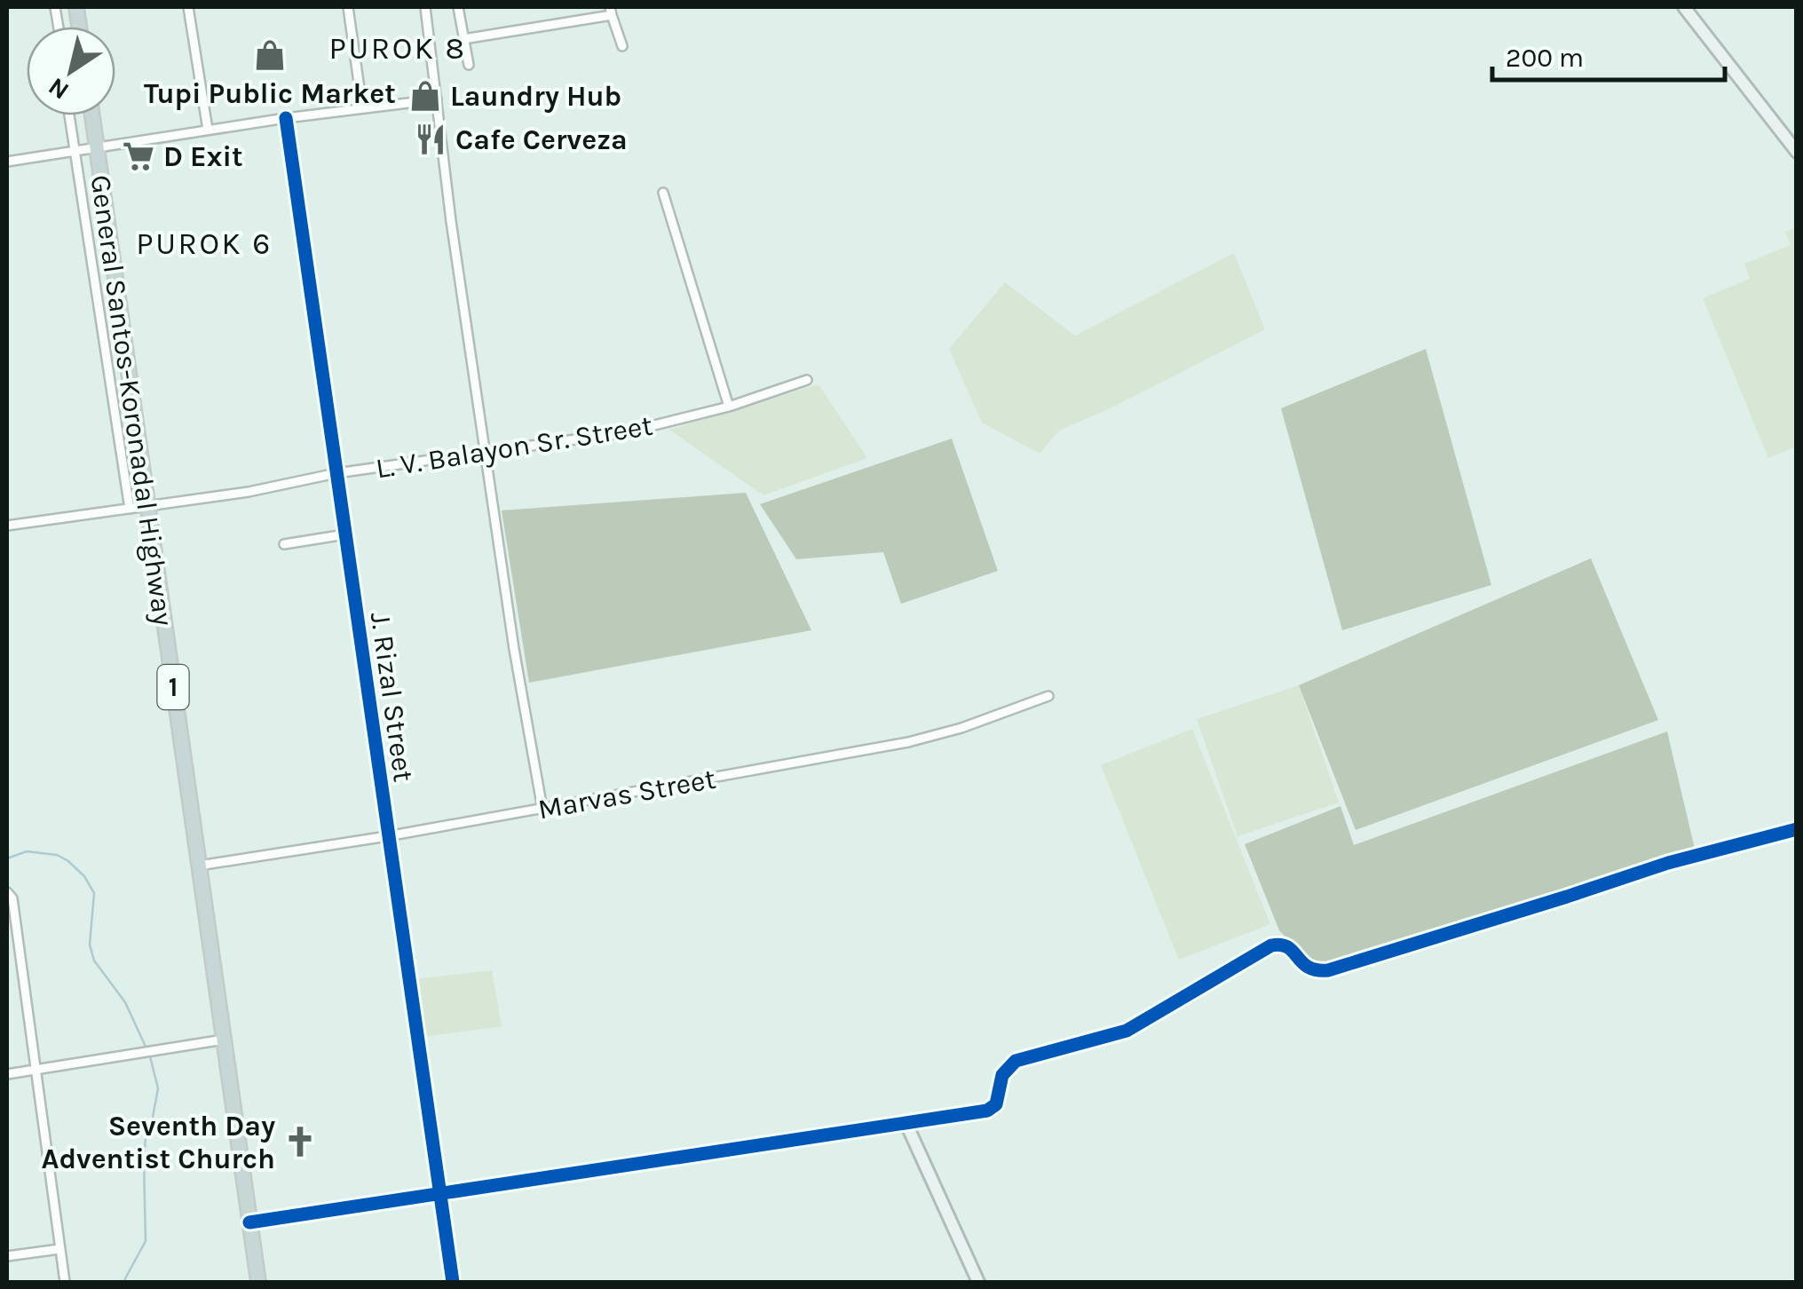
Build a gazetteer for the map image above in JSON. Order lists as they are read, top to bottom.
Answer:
{
  "streets": {
    "highway": ["General Santos-Koronadal Highway", "1"],
    "street": ["L. V. Balayon Sr. Street", "J. Rizal Street", "Marvas Street"]
  },
  "crossings": [
    ["General Santos-Koronadal Highway", "L. V. Balayon Sr. Street"],
    ["General Santos-Koronadal Highway", "Marvas Street"],
    ["L. V. Balayon Sr. Street", "J. Rizal Street"],
    ["J. Rizal Street", "Marvas Street"]
  ],
  "districts": ["PUROK 8", "PUROK 6"],
  "places": {
    "shop": ["Tupi Public Market", "Laundry Hub"],
    "restaurant": ["Cafe Cerveza"],
    "supermarket": ["D Exit"],
    "church": ["Seventh Day Adventist Church"]
  },
  "scale_bar": "200 m",
  "north": "bottom left"
}
